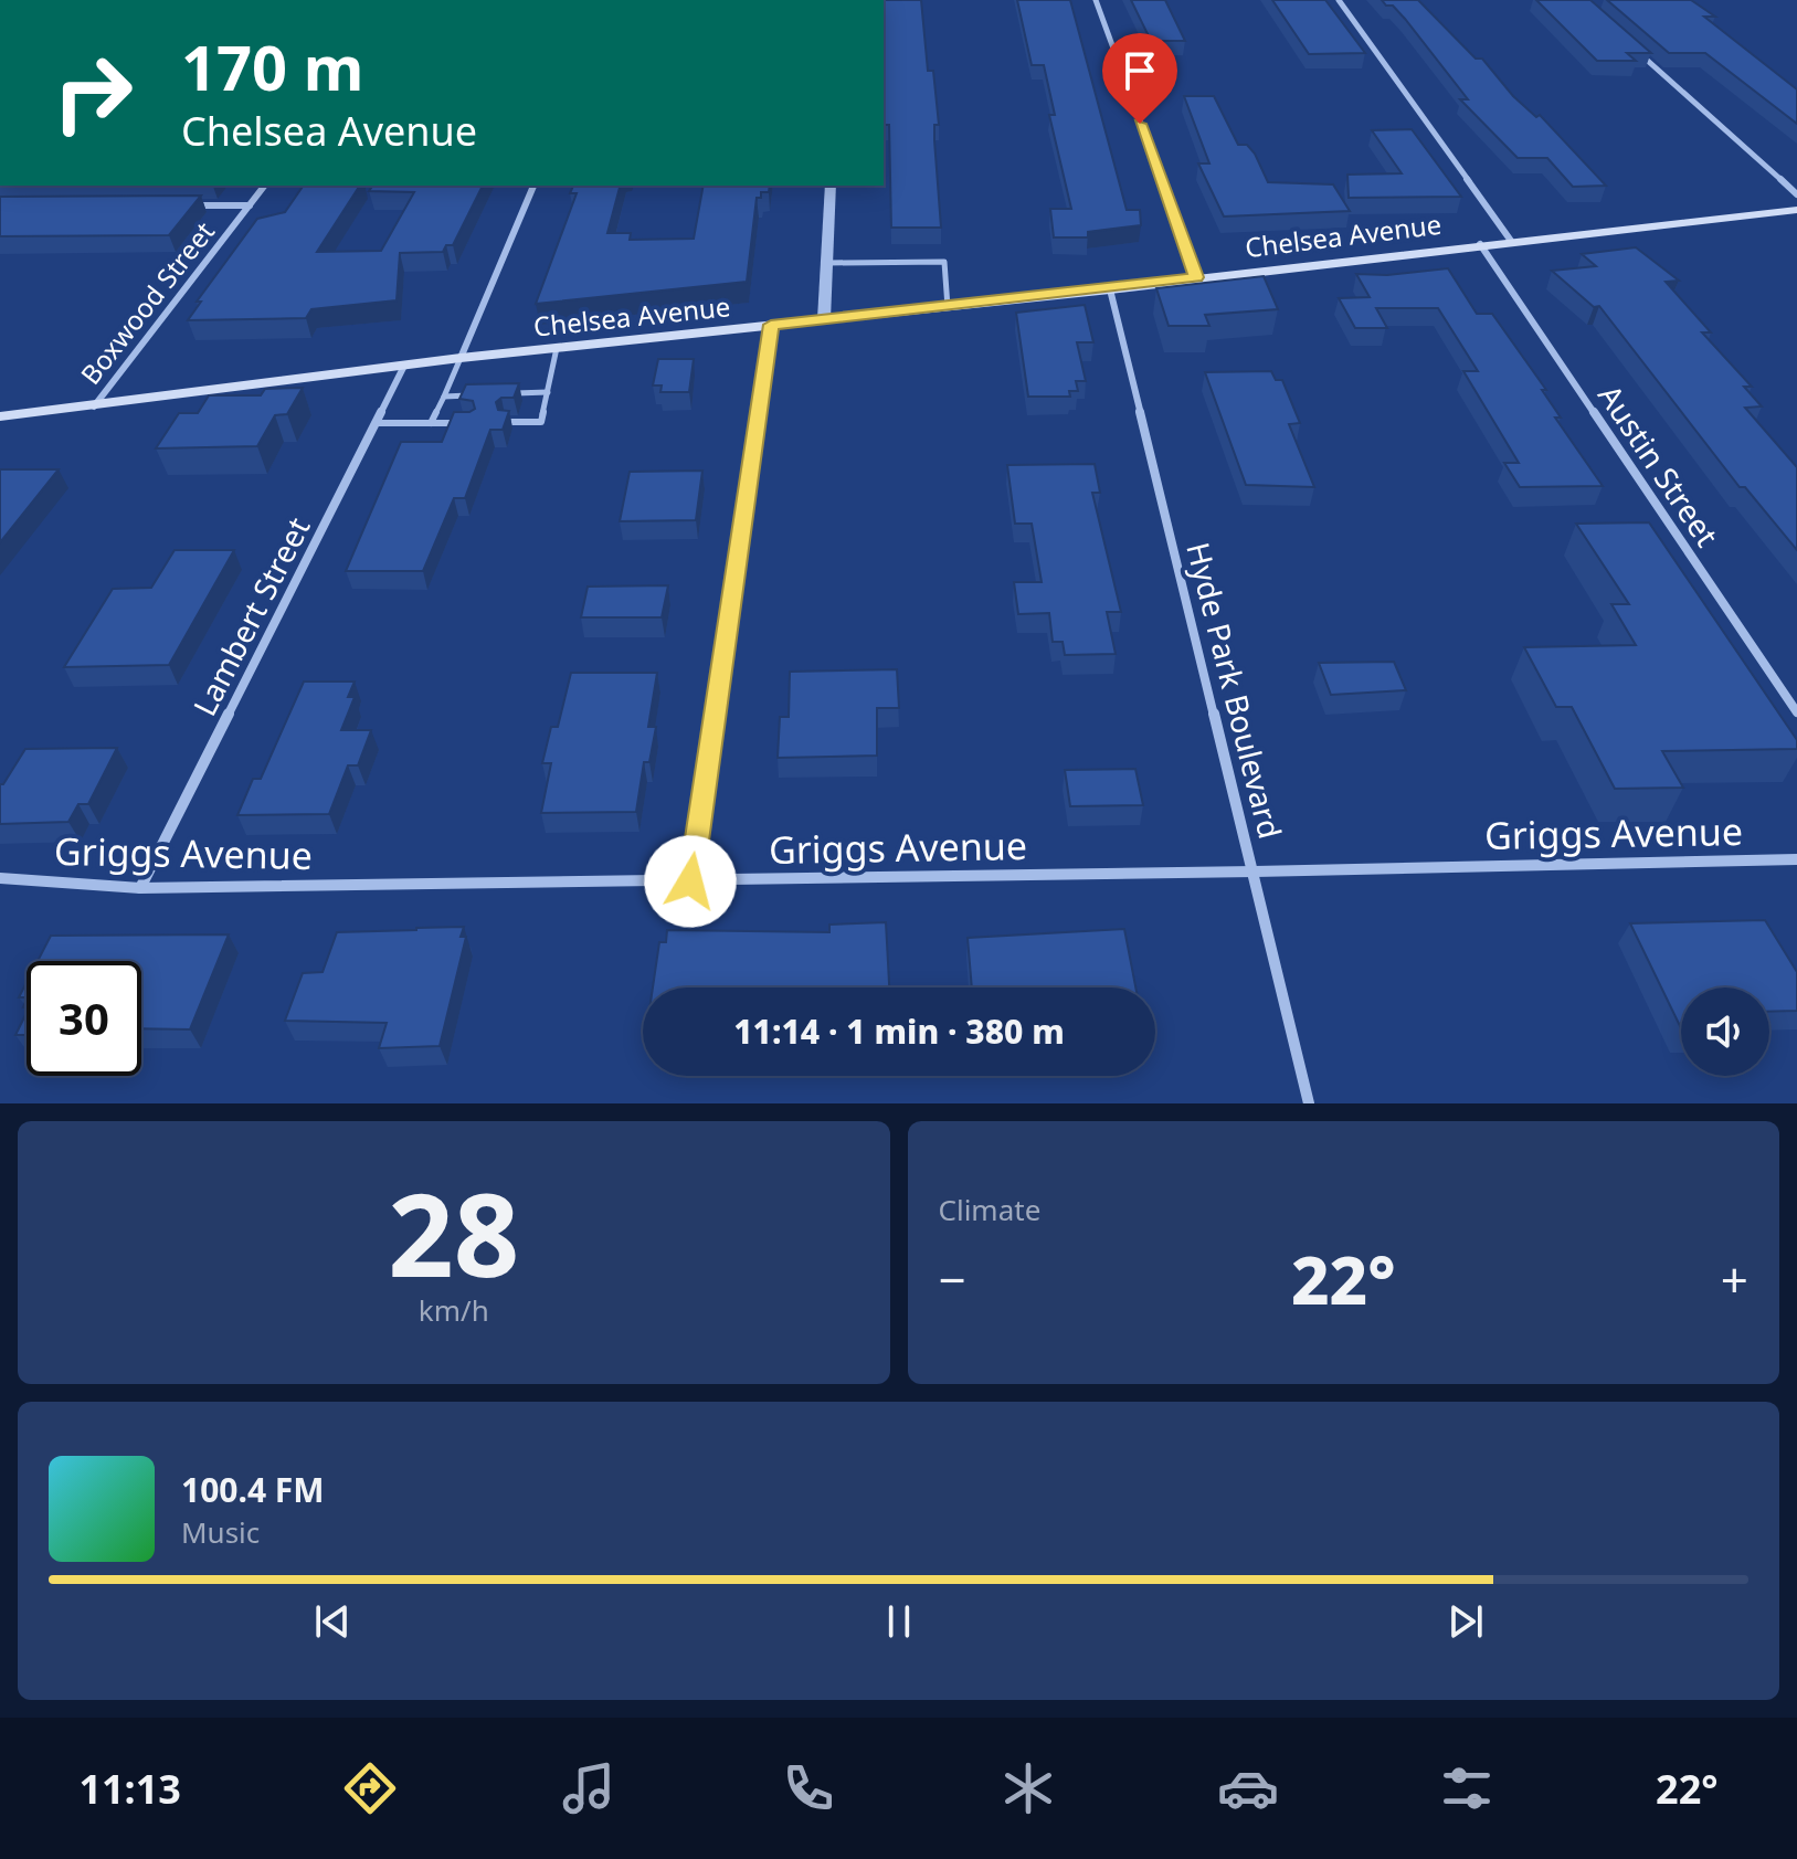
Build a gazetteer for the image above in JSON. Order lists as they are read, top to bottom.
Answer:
{
  "streets": {
    "main road": ["Chelsea Avenue"],
    "street": [
      "Boxwood Street",
      "Austin Street",
      "Lambert Street",
      "Hyde Park Boulevard",
      "Griggs Avenue"
    ]
  },
  "crossings": [
    ["Chelsea Avenue", "Boxwood Street"],
    ["Chelsea Avenue", "Austin Street"],
    ["Chelsea Avenue", "Lambert Street"],
    ["Chelsea Avenue", "Hyde Park Boulevard"],
    ["Lambert Street", "Griggs Avenue"],
    ["Hyde Park Boulevard", "Griggs Avenue"]
  ],
  "page": {
    "turn": ["170 m", "Chelsea Avenue"],
    "limit": "30",
    "trip": "11:14 · 1 min · 380 m",
    "tile": [
      ["28", "km/h"],
      "Climate"
    ],
    "heat": ["−", "22°", "+"],
    "song": ["100.4 FM", "Music"],
    "tabs": ["11:13", "22°"]
  }
}
